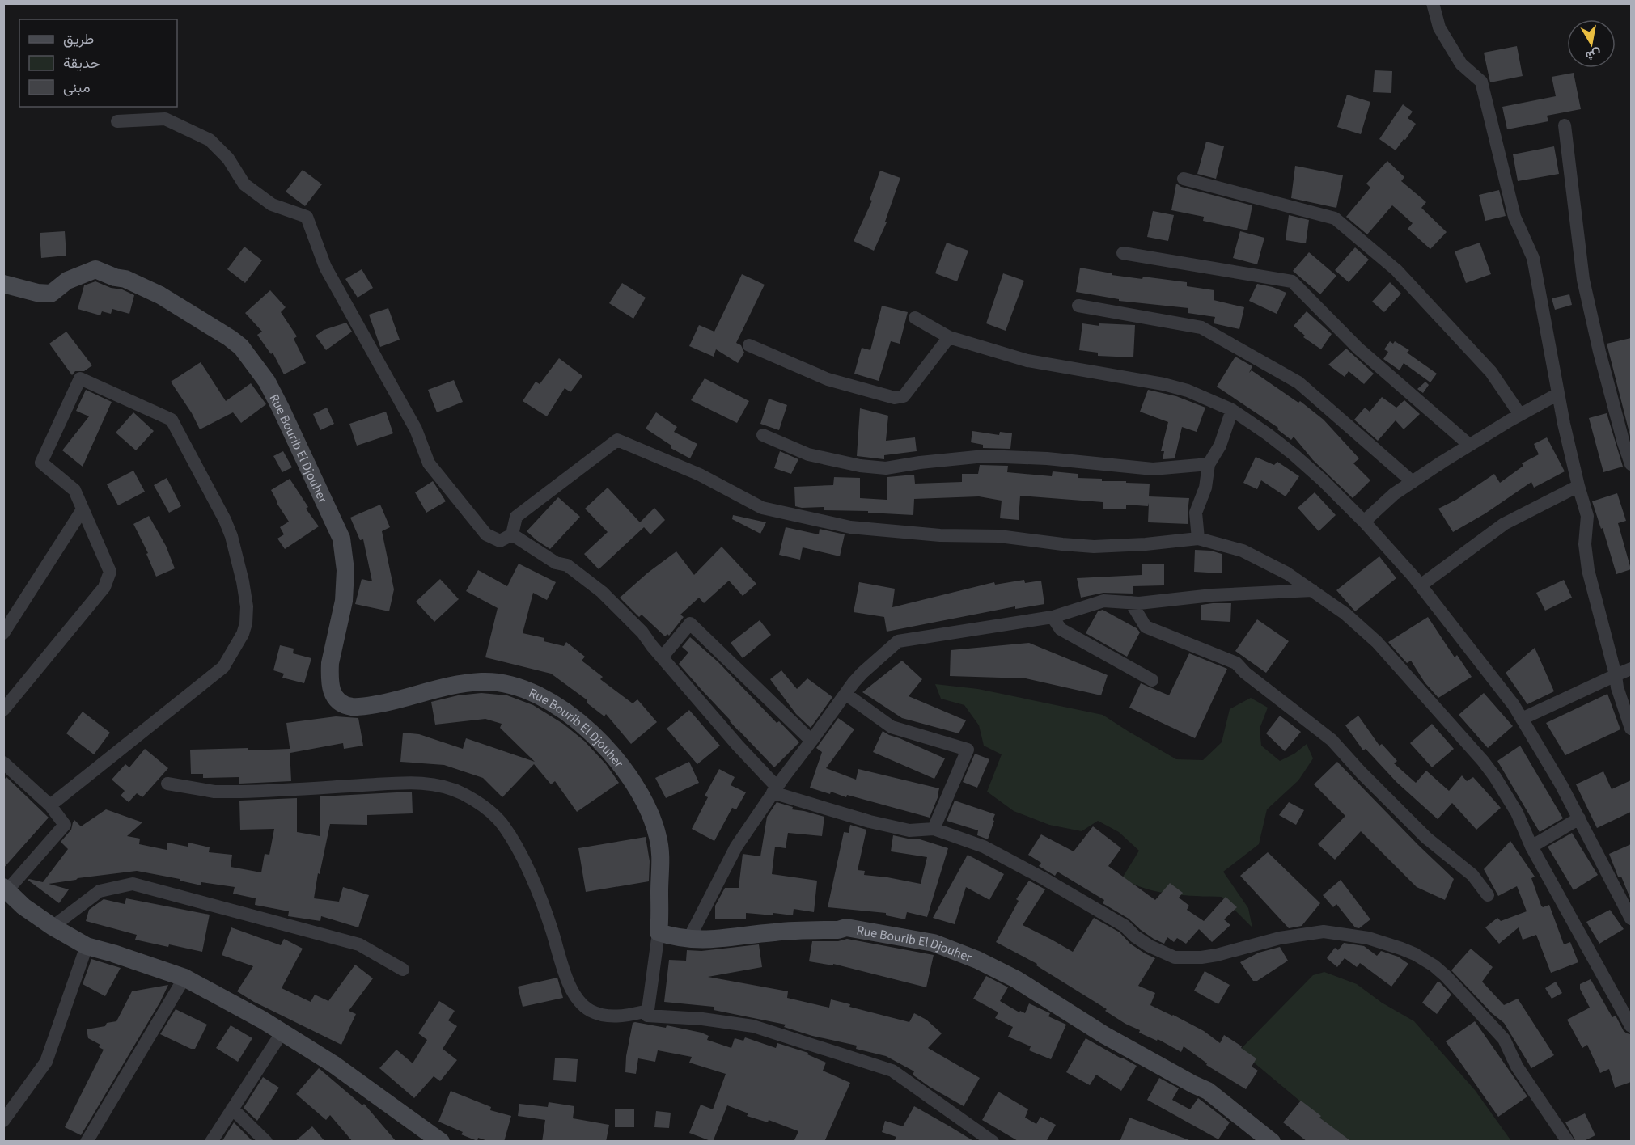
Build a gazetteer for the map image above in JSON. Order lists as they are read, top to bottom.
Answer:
{
  "streets": {
    "main road": ["Rue Bourib El Djouher"]
  },
  "legend": ["طريق", "حديقة", "مبنى"],
  "north": "bottom"
}
